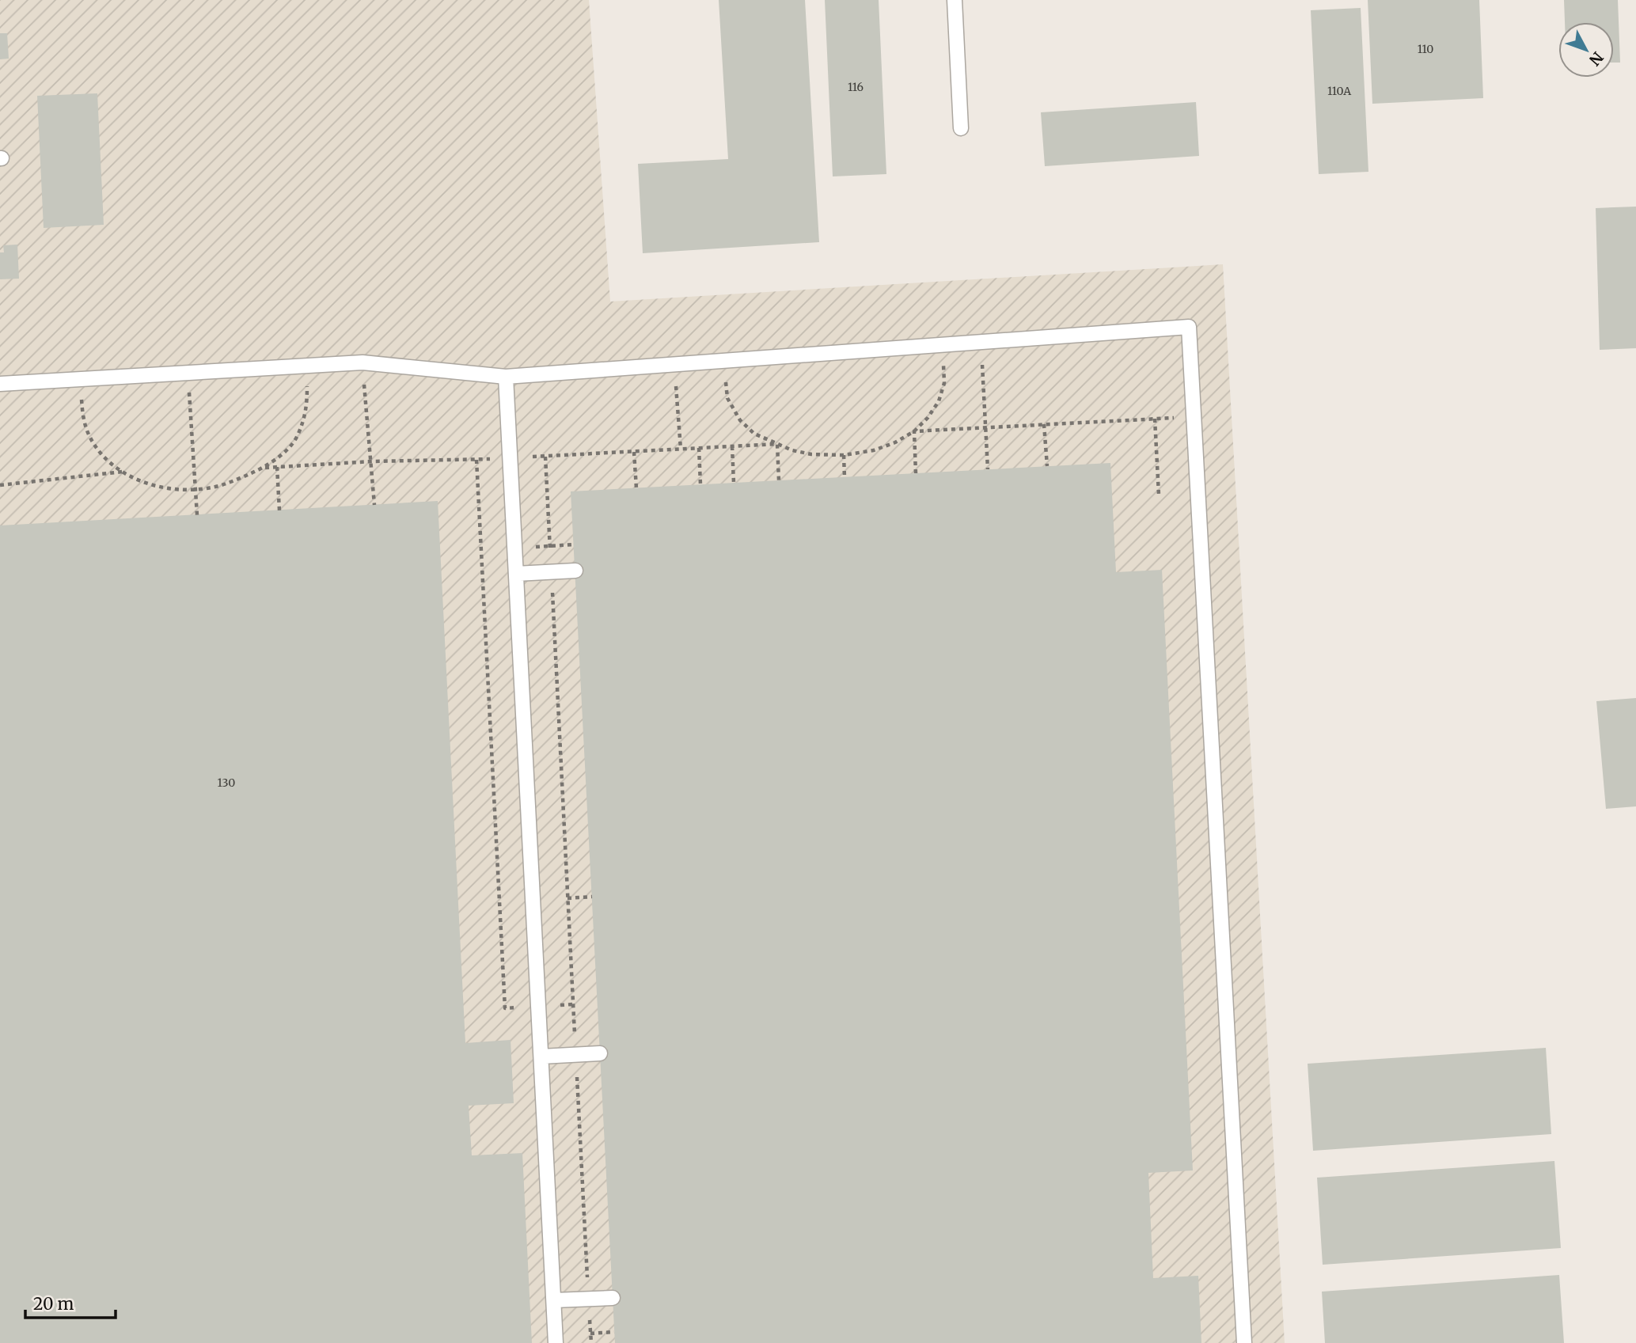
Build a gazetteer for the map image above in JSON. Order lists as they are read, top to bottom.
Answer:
{
  "house_numbers": [
    "110",
    "116",
    "110А",
    "130"
  ],
  "scale_bar": "20 m",
  "north": "bottom right"
}
